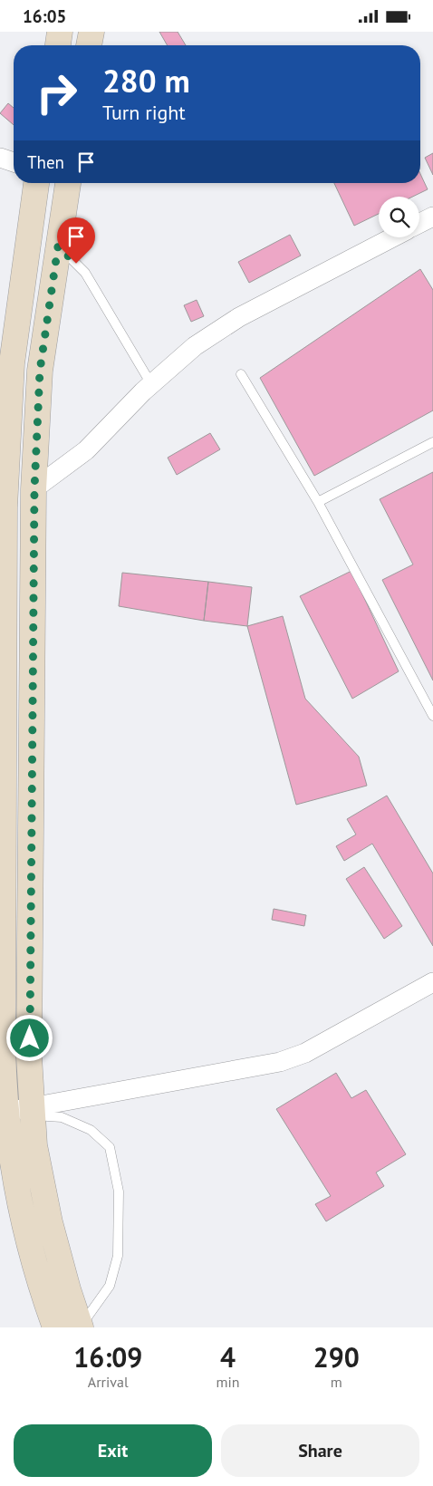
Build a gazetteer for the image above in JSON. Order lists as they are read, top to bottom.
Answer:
{
  "page": {
    "status": "16:05",
    "turn": ["280 m", "Turn right"],
    "then": "Then",
    "eta": [
      "16:09",
      "Arrival",
      "4",
      "min",
      "290",
      "m"
    ],
    "buttons": ["Exit", "Share"]
  }
}
